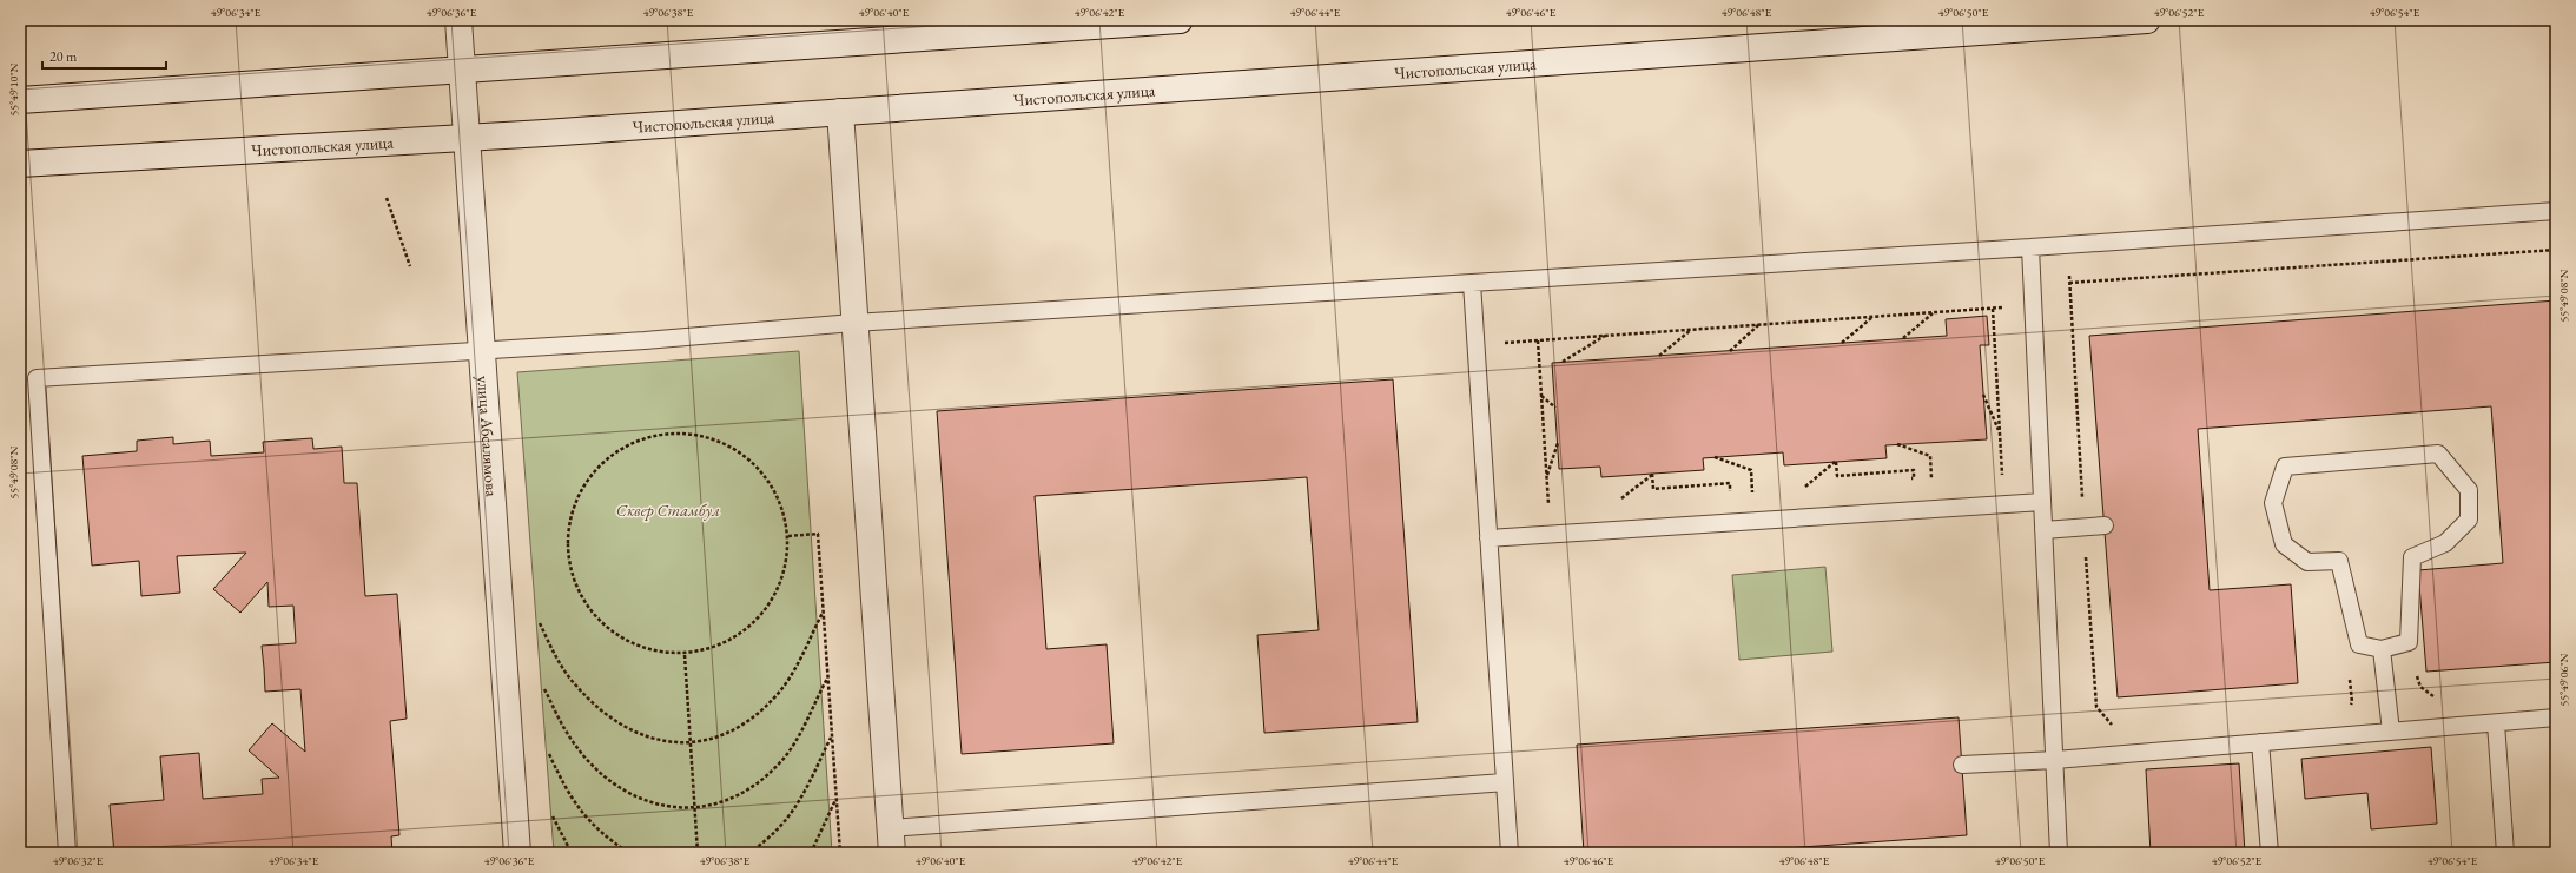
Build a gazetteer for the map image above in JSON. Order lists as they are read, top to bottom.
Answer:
{
  "streets": {
    "main road": ["Чистопольская улица", "улица Абсалямова"]
  },
  "crossings": [
    ["Чистопольская улица", "улица Абсалямова"]
  ],
  "parks": ["Сквер Стамбул"],
  "scale_bar": "20 m",
  "coordinates": [
    "49°06'34\"E",
    "49°06'36\"E",
    "49°06'38\"E",
    "49°06'40\"E",
    "49°06'42\"E",
    "49°06'44\"E",
    "49°06'46\"E",
    "49°06'48\"E",
    "49°06'50\"E",
    "49°06'52\"E",
    "49°06'54\"E",
    "55°49'10\"N",
    "55°49'08\"N",
    "55°49'06\"N",
    "49°06'32\"E"
  ]
}
